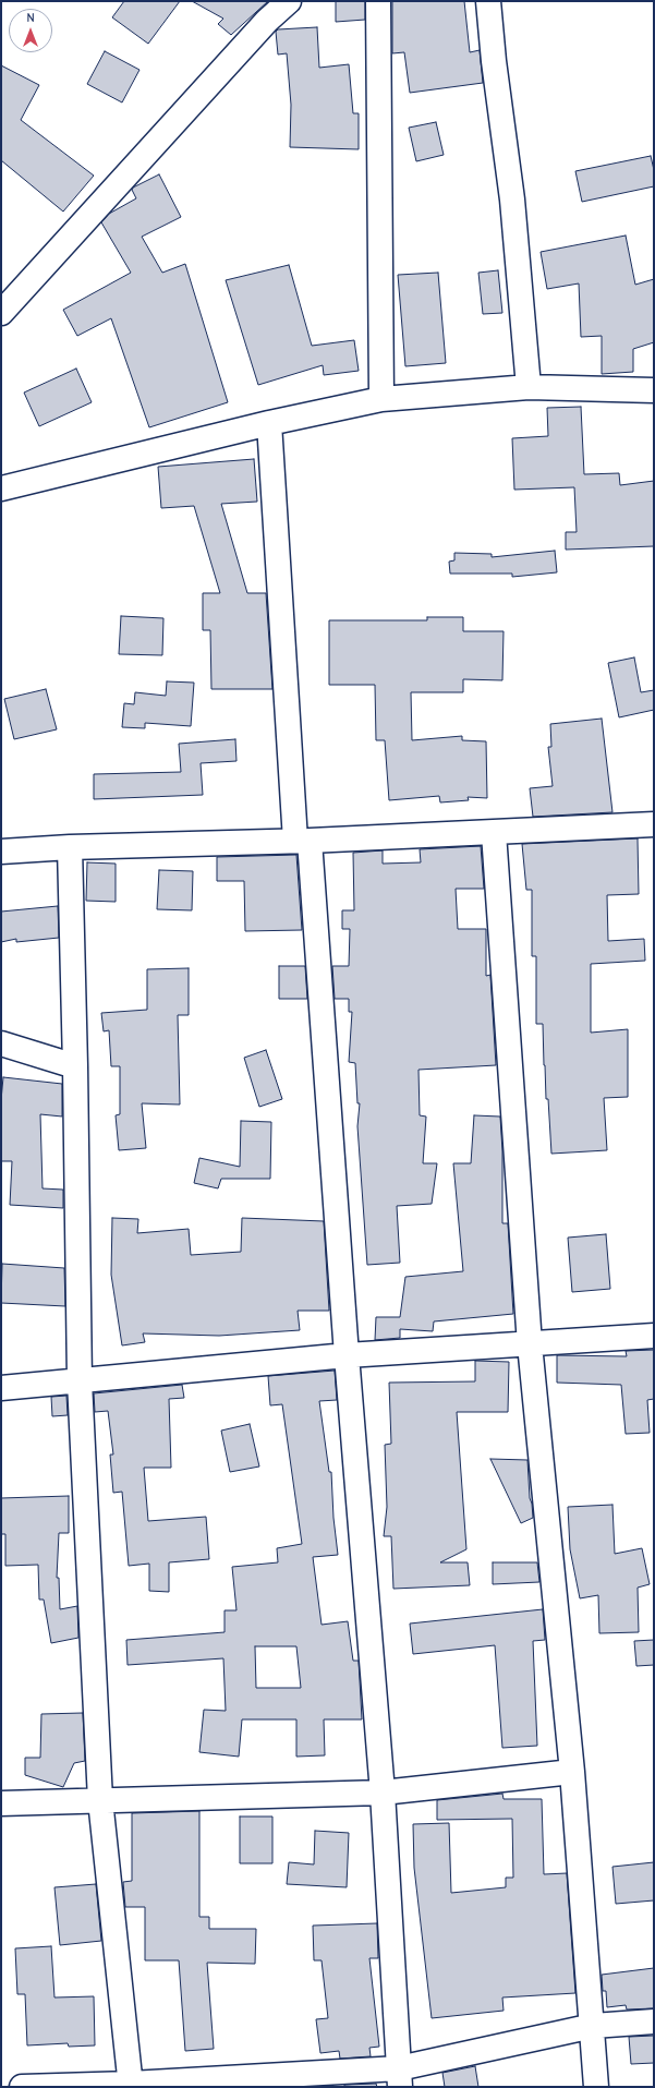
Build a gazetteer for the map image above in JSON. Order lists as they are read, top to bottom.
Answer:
{
  "north": "top"
}
